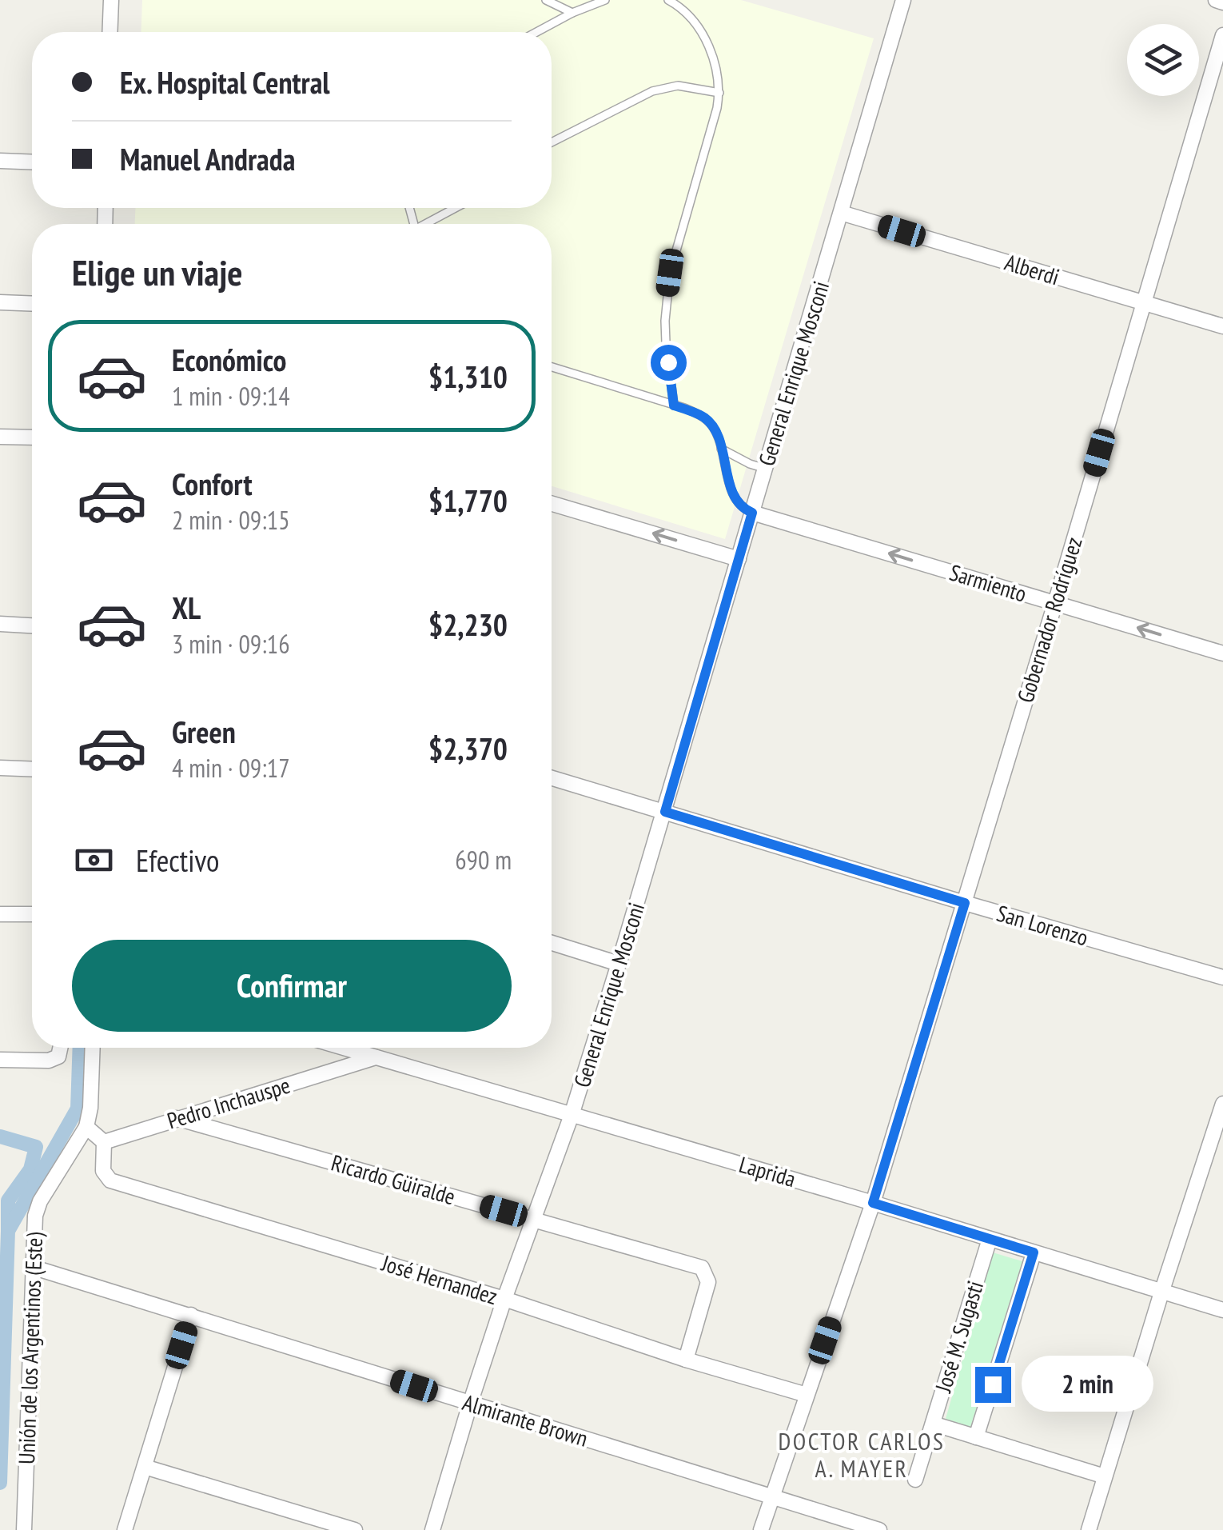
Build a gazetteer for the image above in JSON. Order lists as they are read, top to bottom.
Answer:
{
  "streets": {
    "street": [
      "Alberdi",
      "General Enrique Mosconi",
      "Sarmiento",
      "Gobernador Rodríguez",
      "San Lorenzo",
      "Pedro Inchauspe",
      "Laprida",
      "Ricardo Güiralde",
      "José Hernandez",
      "José M. Sugasti",
      "Unión de los Argentinos (Este)",
      "Almirante Brown"
    ]
  },
  "crossings": [
    ["Alberdi", "General Enrique Mosconi"],
    ["Alberdi", "Gobernador Rodríguez"],
    ["General Enrique Mosconi", "Sarmiento"],
    ["General Enrique Mosconi", "San Lorenzo"],
    ["General Enrique Mosconi", "Laprida"],
    ["General Enrique Mosconi", "Ricardo Güiralde"],
    ["General Enrique Mosconi", "José Hernandez"],
    ["General Enrique Mosconi", "Almirante Brown"],
    ["Sarmiento", "Gobernador Rodríguez"],
    ["Gobernador Rodríguez", "San Lorenzo"],
    ["Gobernador Rodríguez", "Laprida"],
    ["Gobernador Rodríguez", "José Hernandez"],
    ["Gobernador Rodríguez", "Almirante Brown"],
    ["Pedro Inchauspe", "Laprida"],
    ["Pedro Inchauspe", "Ricardo Güiralde"],
    ["Pedro Inchauspe", "José Hernandez"],
    ["Laprida", "José M. Sugasti"],
    ["Ricardo Güiralde", "José Hernandez"],
    ["Unión de los Argentinos (Este)", "Almirante Brown"]
  ],
  "one_way": ["Sarmiento"],
  "districts": ["DOCTOR CARLOS A. MAYER"],
  "page": {
    "banner": ["Ex. Hospital Central", "Manuel Andrada"],
    "heading": "Elige un viaje",
    "list": [
      {
        "name": "Económico",
        "note": "1 min · 09:14",
        "value": "$1,310"
      },
      {
        "name": "Confort",
        "note": "2 min · 09:15",
        "value": "$1,770"
      },
      {
        "name": "XL",
        "note": "3 min · 09:16",
        "value": "$2,230"
      },
      {
        "name": "Green",
        "note": "4 min · 09:17",
        "value": "$2,370"
      }
    ],
    "pay": ["Efectivo", "690 m"],
    "buttons": "Confirmar",
    "bubble": "2 min"
  }
}
